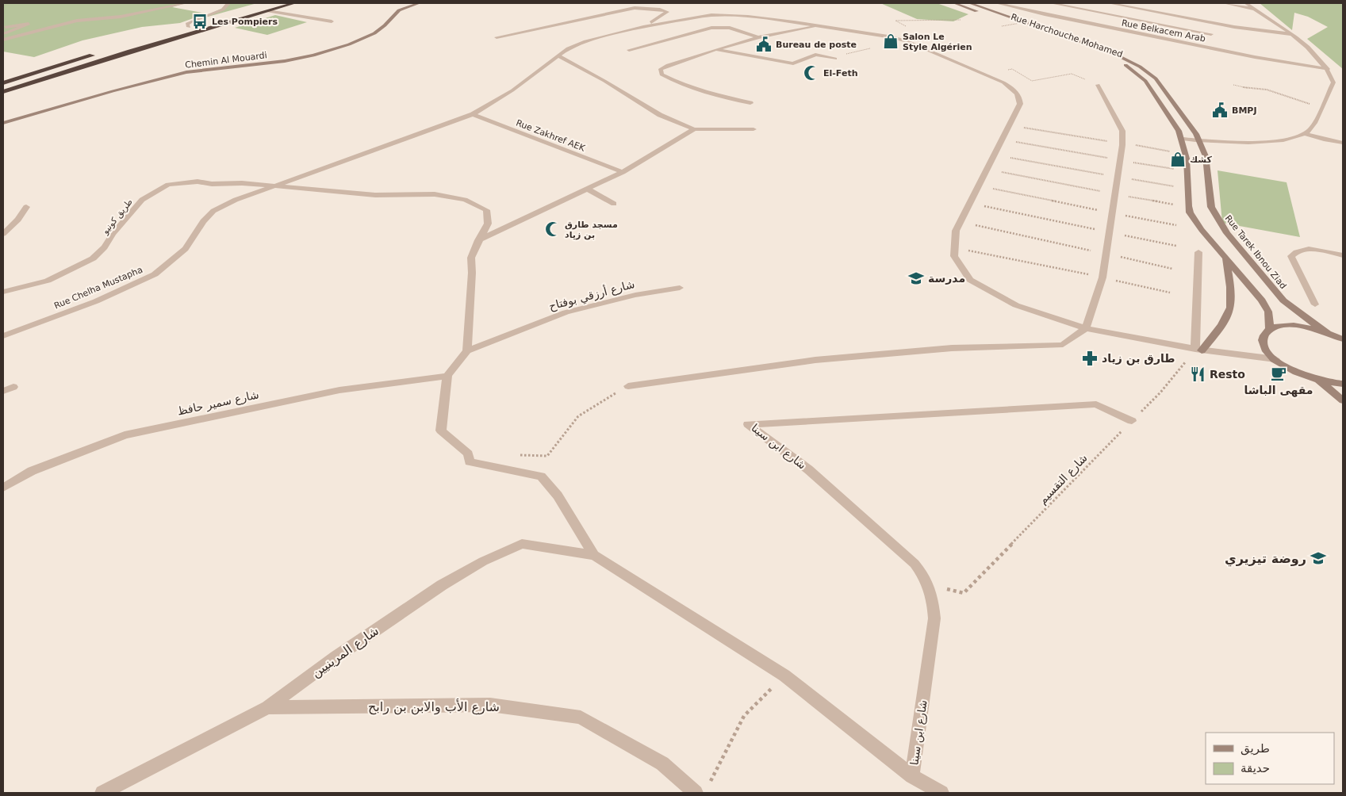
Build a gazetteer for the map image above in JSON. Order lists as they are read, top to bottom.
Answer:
{
  "streets": {
    "street": [
      "Rue Belkacem Arab",
      "Rue Harchouche Mohamed",
      "Chemin Al Mouardi",
      "Rue Zakhref AEK",
      "طريق كونيو",
      "Rue Tarek Ibnou Ziad",
      "Rue Chelha Mustapha",
      "شارع أرزقي بوفتاح",
      "شارع سمير حافظ",
      "شارع ابن سينا",
      "شارع المرينيين",
      "شارع الأب والابن بن رابح"
    ],
    "path": ["شارع التقسيم"]
  },
  "crossings": [
    ["Rue Harchouche Mohamed", "Rue Tarek Ibnou Ziad"],
    ["Rue Zakhref AEK", "Rue Chelha Mustapha"],
    ["طريق كونيو", "Rue Chelha Mustapha"],
    ["شارع ابن سينا", "شارع التقسيم"],
    ["شارع المرينيين", "شارع الأب والابن بن رابح"]
  ],
  "places": {
    "bus stop": ["Les Pompiers"],
    "shop": ["Salon Le Style Algérien", "كشك"],
    "public building": ["Bureau de poste", "BMPJ"],
    "mosque": ["El-Feth", "مسجد طارق بن زياد"],
    "school or university": ["مدرسة", "روضة تيزيري"],
    "pharmacy": ["طارق بن زياد"],
    "cafe": ["مقهى الباشا"],
    "restaurant": ["Resto"]
  },
  "legend": ["طريق", "حديقة"]
}
